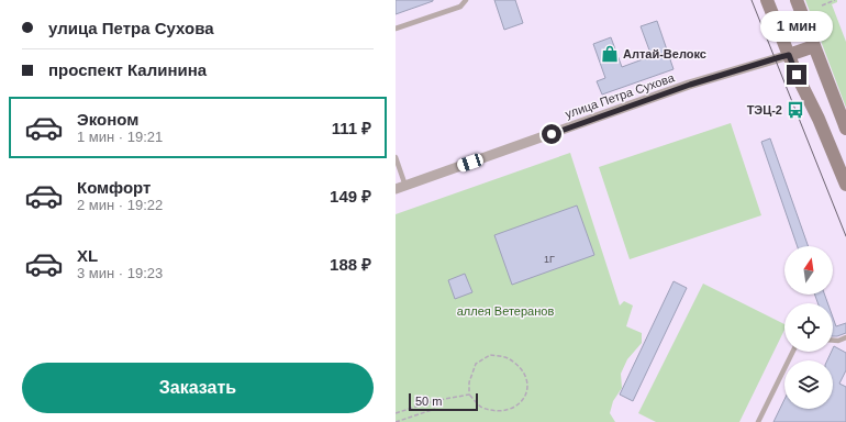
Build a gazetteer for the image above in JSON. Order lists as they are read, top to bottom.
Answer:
{
  "streets": {
    "street": ["улица Петра Сухова"]
  },
  "parks": ["аллея Ветеранов"],
  "places": {
    "shop": ["Алтай-Велокс"],
    "bus stop": ["ТЭЦ-2"]
  },
  "house_numbers": ["1Г"],
  "scale_bar": "50 m",
  "north": "top",
  "page": {
    "banner": ["улица Петра Сухова", "проспект Калинина"],
    "bubble": "1 мин",
    "list": [
      {
        "name": "Эконом",
        "note": "1 мин · 19:21",
        "value": "111 ₽"
      },
      {
        "name": "Комфорт",
        "note": "2 мин · 19:22",
        "value": "149 ₽"
      },
      {
        "name": "XL",
        "note": "3 мин · 19:23",
        "value": "188 ₽"
      }
    ],
    "buttons": "Заказать",
    "scale": "50 m"
  }
}
